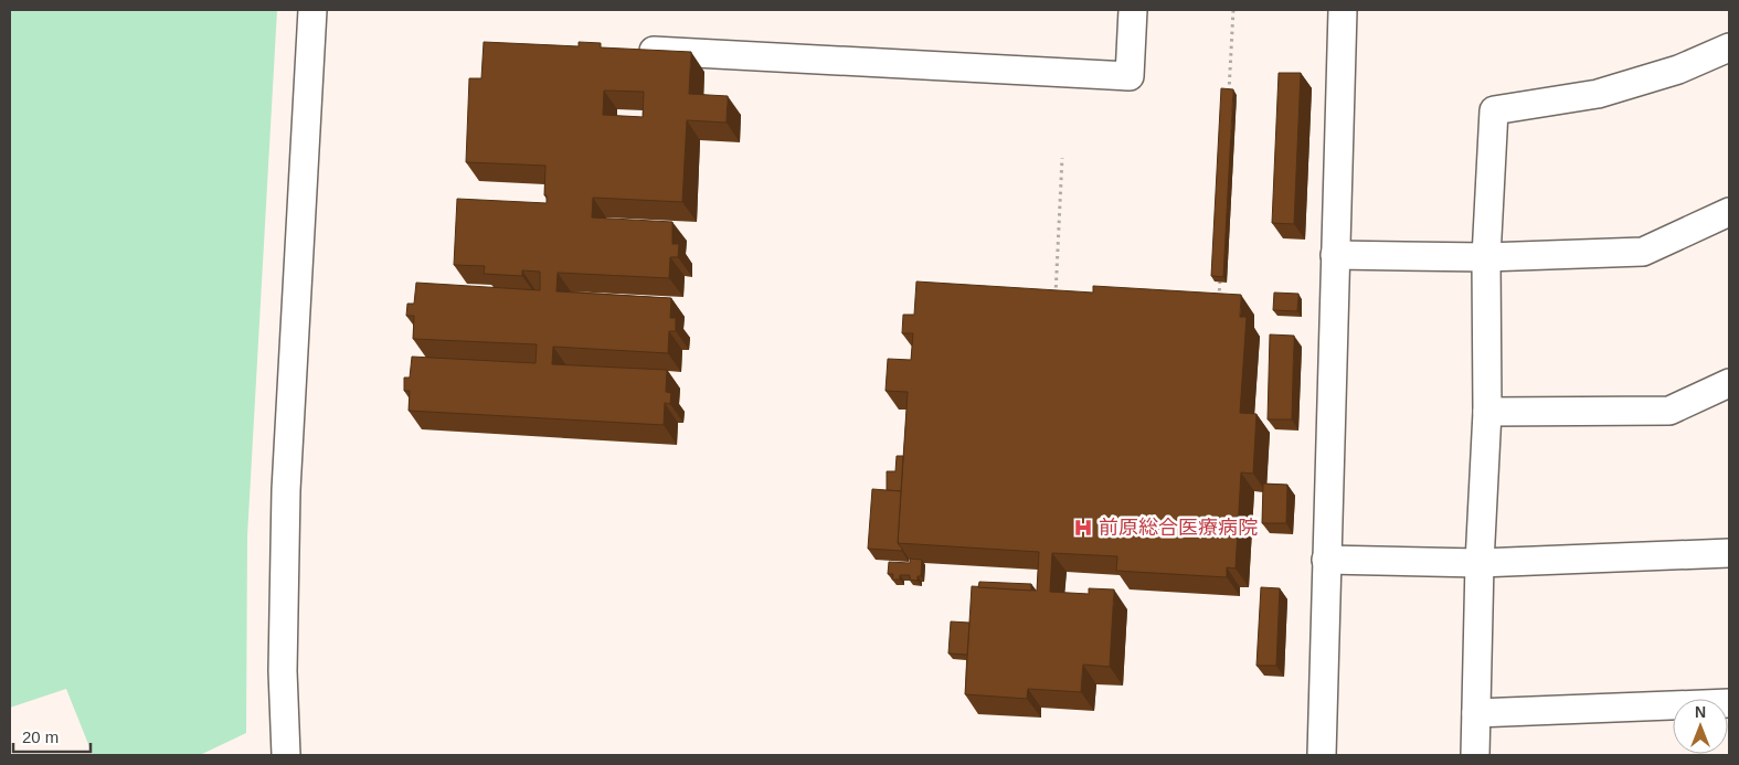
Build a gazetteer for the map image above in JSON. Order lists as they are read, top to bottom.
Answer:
{
  "places": {
    "hospital": ["前原総合医療病院"]
  },
  "scale_bar": "20 m",
  "north": "top"
}
